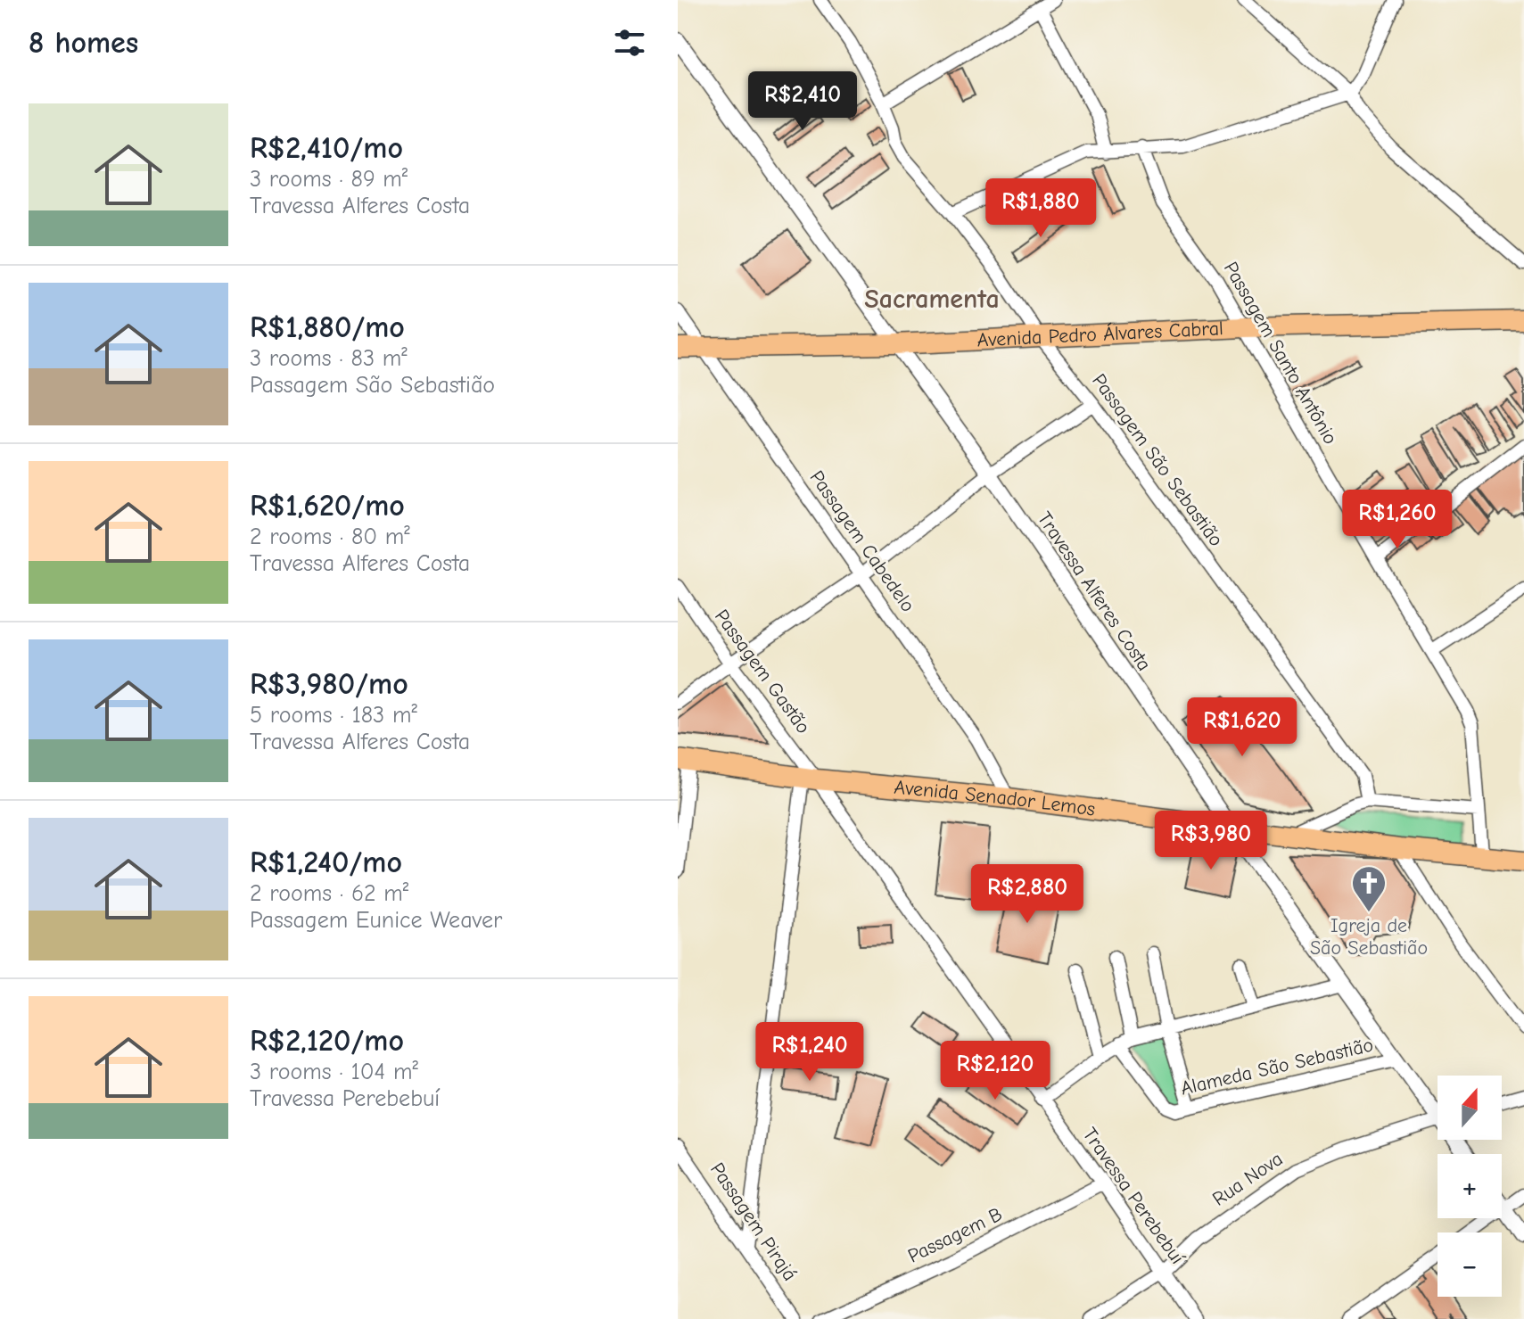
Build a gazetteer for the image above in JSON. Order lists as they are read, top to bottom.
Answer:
{
  "streets": {
    "main road": ["Avenida Pedro Álvares Cabral", "Avenida Senador Lemos"],
    "street": [
      "Passagem Santo Antônio",
      "Passagem São Sebastião",
      "Passagem Cabedelo",
      "Travessa Alferes Costa",
      "Passagem Gastão",
      "Alameda São Sebastião",
      "Rua Nova",
      "Travessa Perebebuí",
      "Passagem Pirajá",
      "Passagem B"
    ]
  },
  "crossings": [
    ["Avenida Pedro Álvares Cabral", "Passagem Santo Antônio"],
    ["Avenida Pedro Álvares Cabral", "Passagem São Sebastião"],
    ["Avenida Pedro Álvares Cabral", "Passagem Cabedelo"],
    ["Avenida Pedro Álvares Cabral", "Travessa Alferes Costa"],
    ["Passagem Santo Antônio", "Avenida Senador Lemos"],
    ["Passagem Cabedelo", "Avenida Senador Lemos"],
    ["Travessa Alferes Costa", "Avenida Senador Lemos"],
    ["Travessa Alferes Costa", "Alameda São Sebastião"],
    ["Passagem Gastão", "Avenida Senador Lemos"],
    ["Passagem Gastão", "Travessa Perebebuí"],
    ["Avenida Senador Lemos", "Travessa Perebebuí"],
    ["Rua Nova", "Travessa Perebebuí"],
    ["Travessa Perebebuí", "Passagem B"]
  ],
  "districts": ["Sacramenta"],
  "places": {
    "church": ["Igreja de São Sebastião"]
  },
  "north": "top",
  "page": {
    "heading": "8 homes",
    "price": [
      "R$2,410",
      "R$1,880",
      "R$1,260",
      "R$1,620",
      "R$3,980",
      "R$2,880",
      "R$1,240",
      "R$2,120"
    ],
    "list": [
      {
        "name": "R$2,410/mo",
        "note": "3 rooms · 89 m² · Travessa Alferes Costa"
      },
      {
        "name": "R$1,880/mo",
        "note": "3 rooms · 83 m² · Passagem São Sebastião"
      },
      {
        "name": "R$1,620/mo",
        "note": "2 rooms · 80 m² · Travessa Alferes Costa"
      },
      {
        "name": "R$3,980/mo",
        "note": "5 rooms · 183 m² · Travessa Alferes Costa"
      },
      {
        "name": "R$1,240/mo",
        "note": "2 rooms · 62 m² · Passagem Eunice Weaver"
      },
      {
        "name": "R$2,120/mo",
        "note": "3 rooms · 104 m² · Travessa Perebebuí"
      }
    ],
    "map_buttons": ["+", "−"]
  }
}
